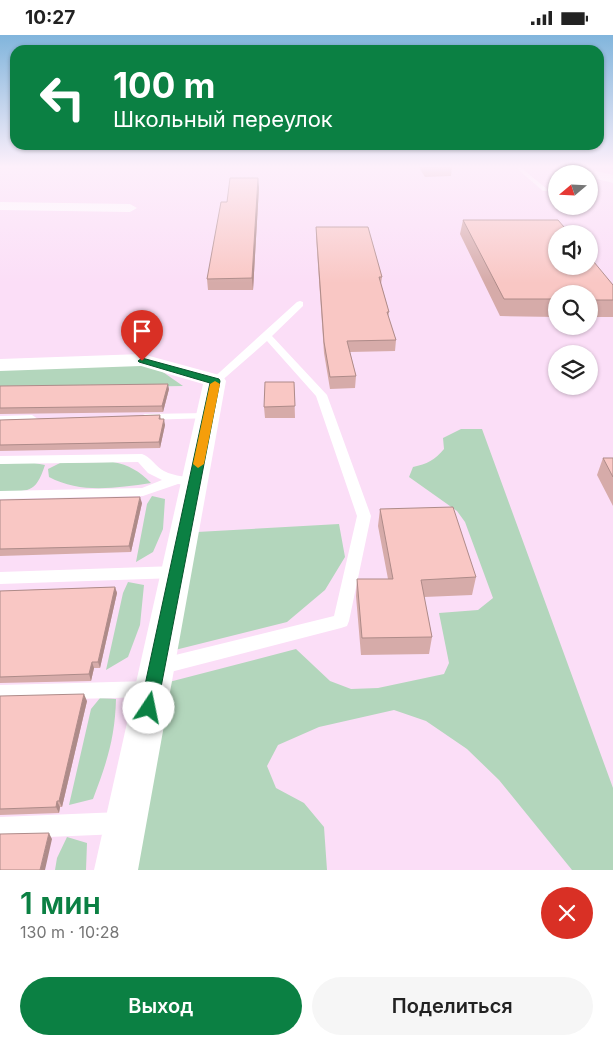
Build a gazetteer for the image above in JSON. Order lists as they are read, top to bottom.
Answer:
{
  "north": "left",
  "page": {
    "status": "10:27",
    "turn": ["100 m", "Школьный переулок"],
    "heading": ["1 мин", "130 m · 10:28"],
    "buttons": ["Выход", "Поделиться"]
  }
}
